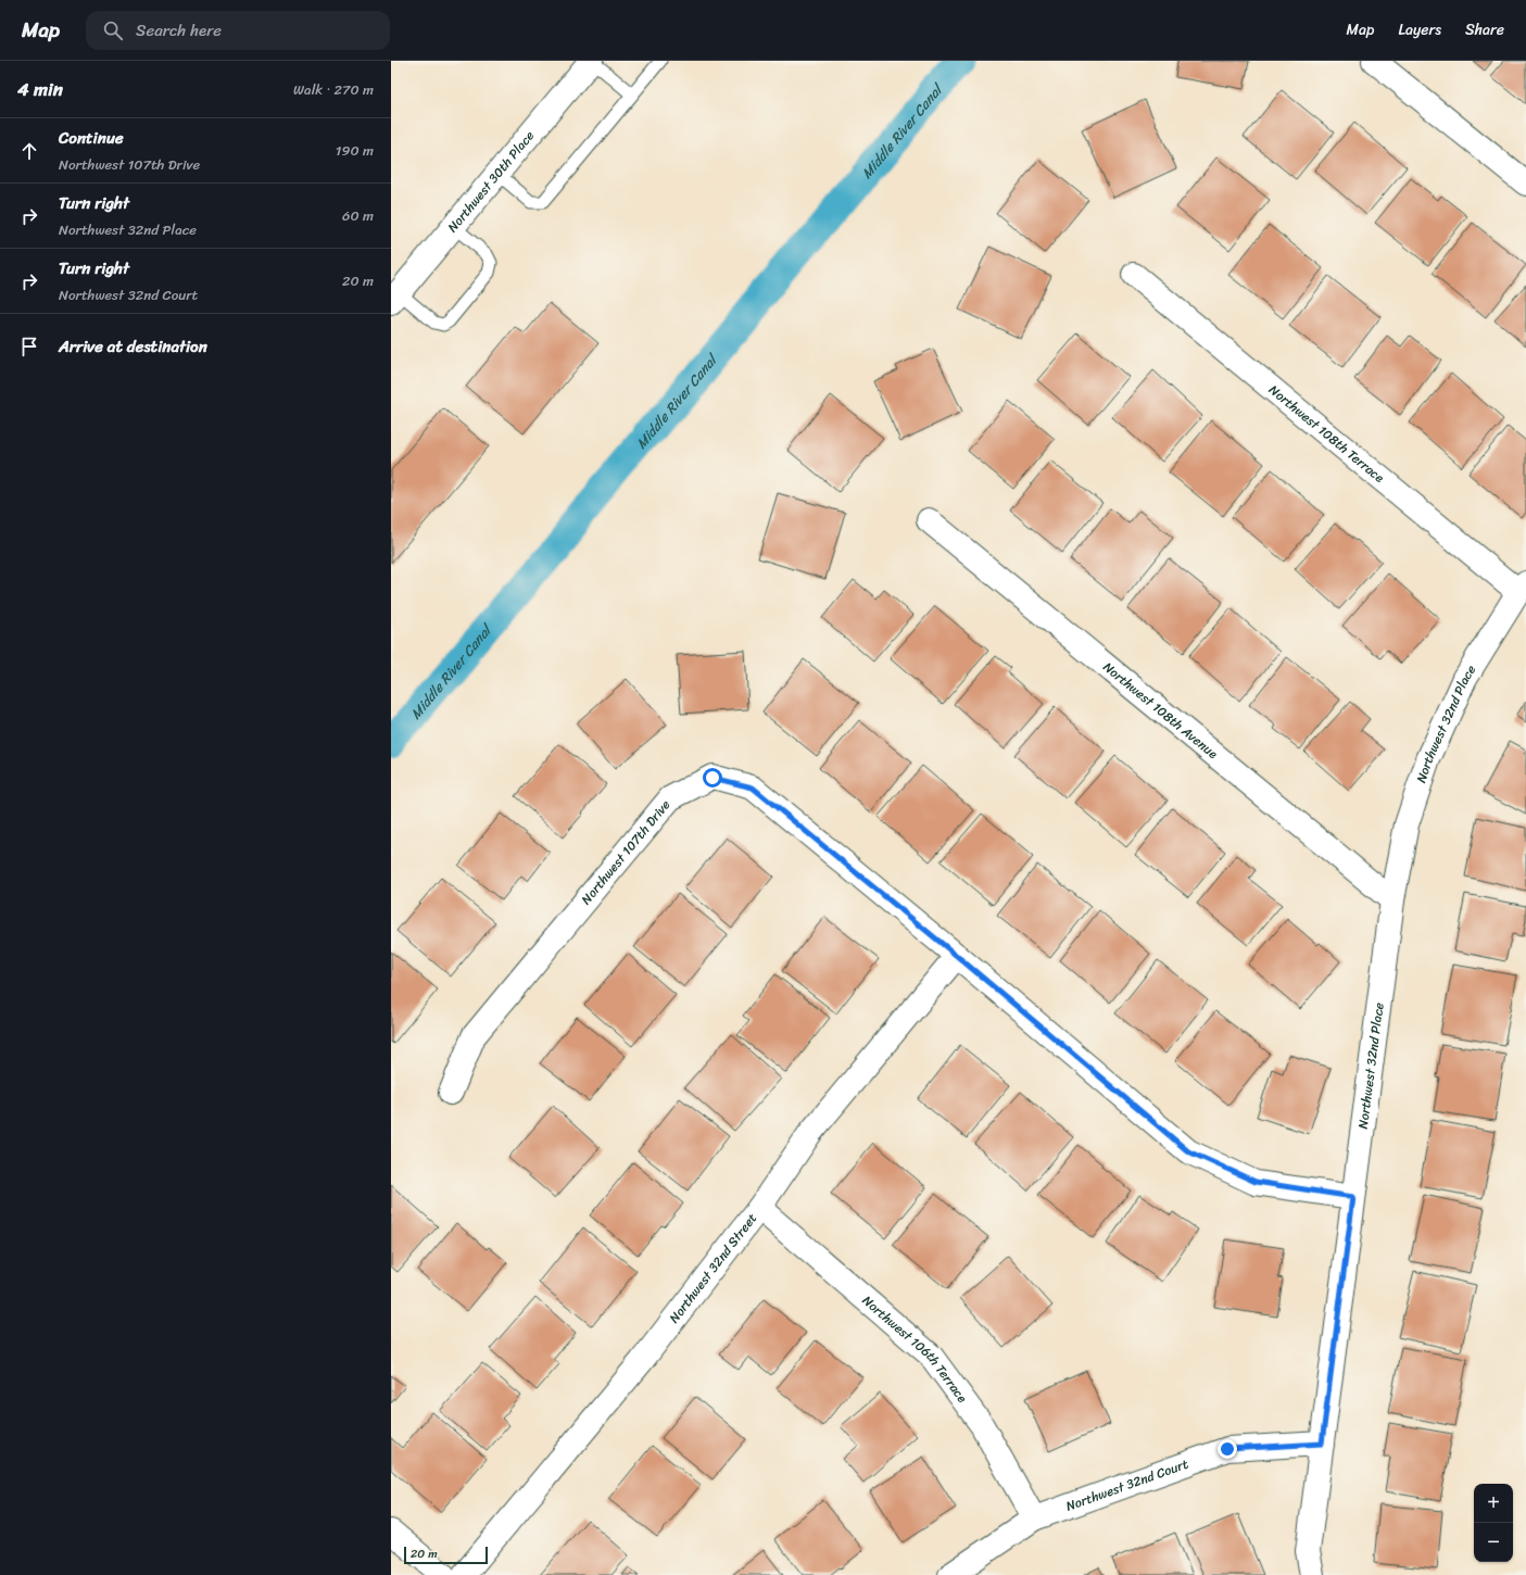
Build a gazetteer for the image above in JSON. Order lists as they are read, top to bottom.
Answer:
{
  "streets": {
    "street": [
      "Northwest 30th Place",
      "Northwest 108th Terrace",
      "Northwest 108th Avenue",
      "Northwest 32nd Place",
      "Northwest 107th Drive",
      "Northwest 32nd Street",
      "Northwest 106th Terrace",
      "Northwest 32nd Court"
    ]
  },
  "crossings": [
    ["Northwest 108th Terrace", "Northwest 32nd Place"],
    ["Northwest 108th Avenue", "Northwest 32nd Place"],
    ["Northwest 32nd Place", "Northwest 107th Drive"],
    ["Northwest 32nd Place", "Northwest 32nd Court"],
    ["Northwest 107th Drive", "Northwest 32nd Street"],
    ["Northwest 32nd Street", "Northwest 106th Terrace"],
    ["Northwest 106th Terrace", "Northwest 32nd Court"]
  ],
  "water": ["Middle River Canal"],
  "scale_bar": "20 m",
  "page": {
    "header": "Map",
    "search": "Search here",
    "nav": ["Map", "Layers", "Share"],
    "heading": ["4 min", "Walk · 270 m"],
    "list": [
      ["Continue", "Northwest 107th Drive", "190 m"],
      ["Turn right", "Northwest 32nd Place", "60 m"],
      ["Turn right", "Northwest 32nd Court", "20 m"],
      "Arrive at destination"
    ],
    "map_buttons": ["+", "−"],
    "scale": "20 m"
  }
}
